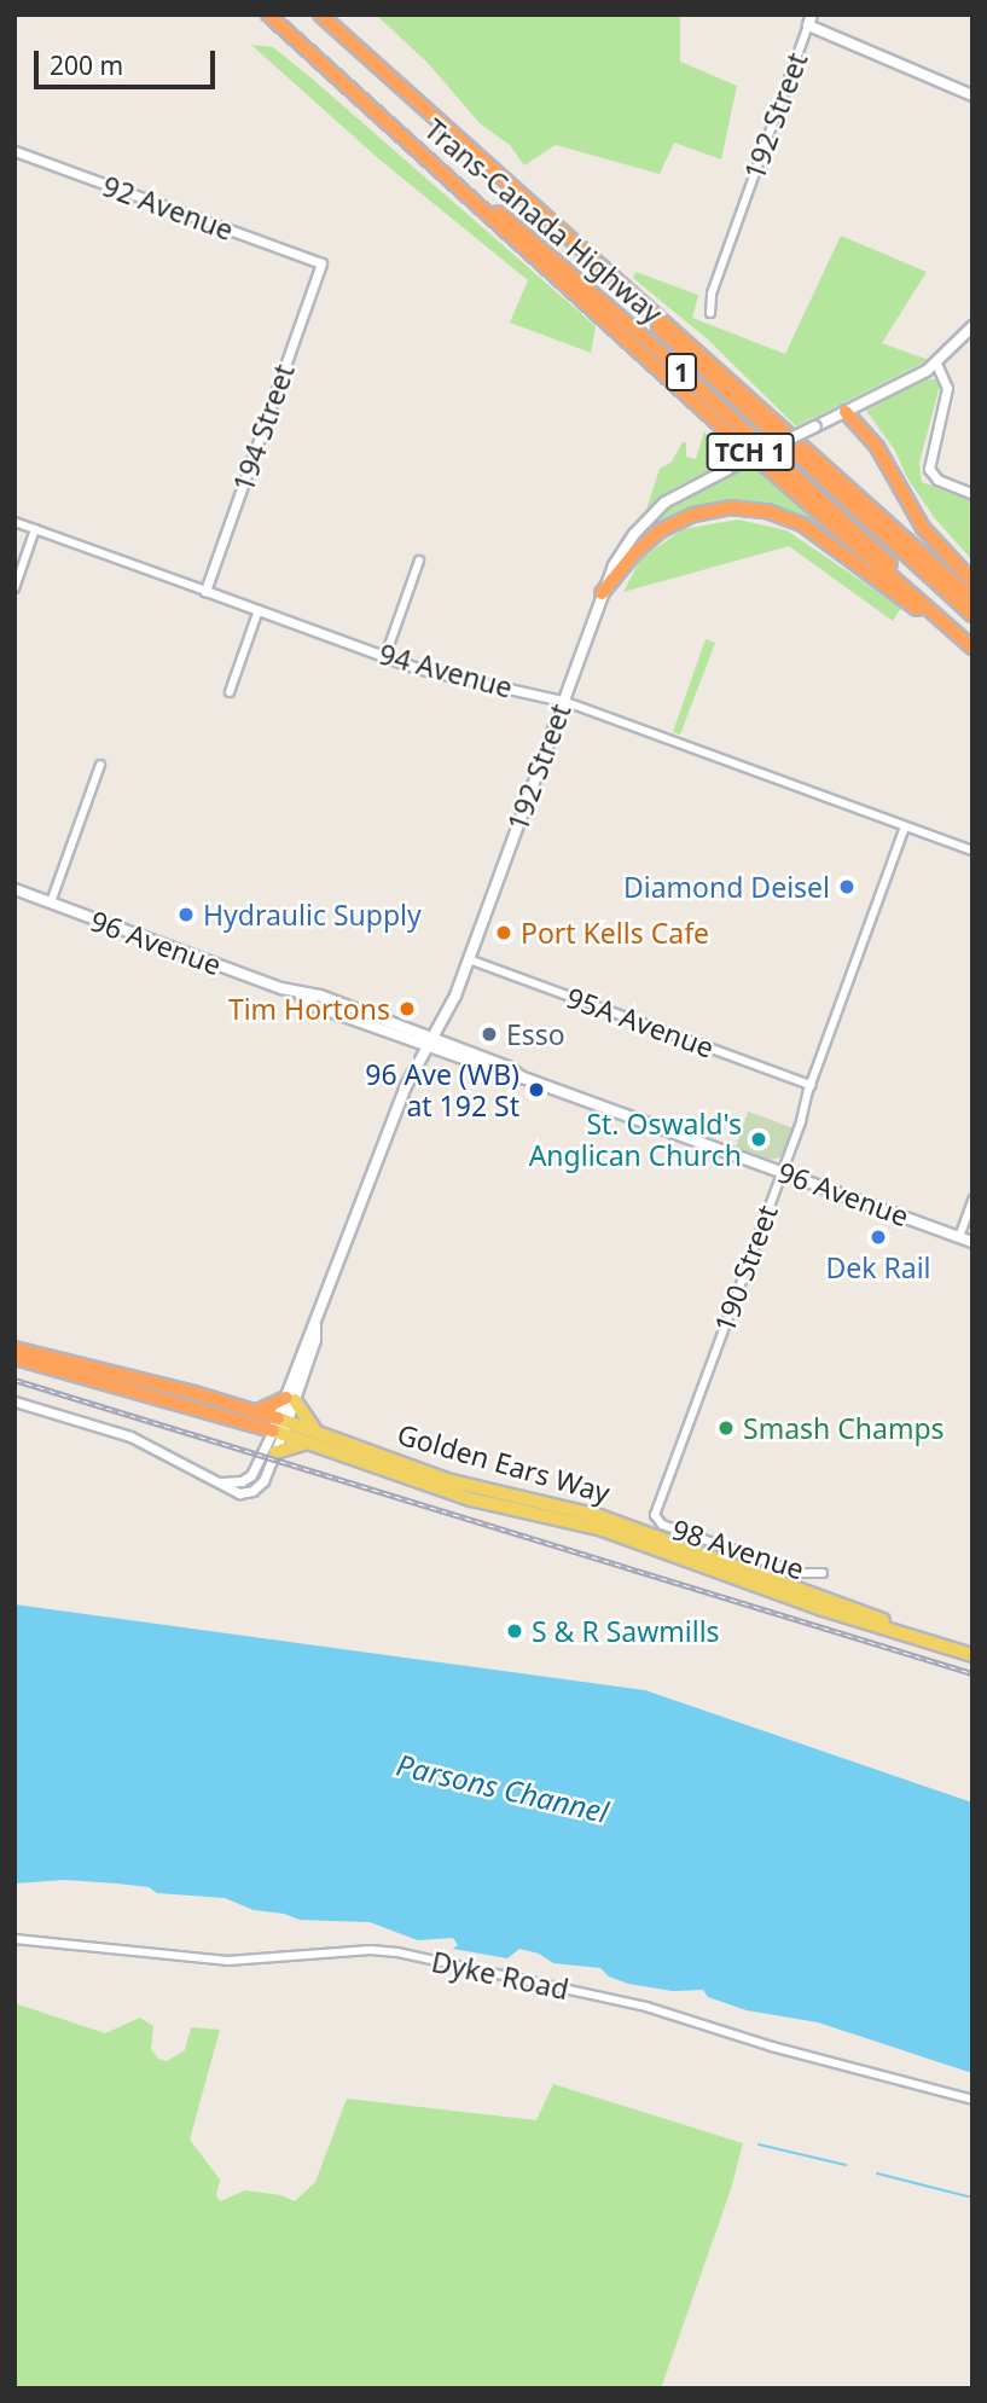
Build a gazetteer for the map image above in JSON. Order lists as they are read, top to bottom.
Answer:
{
  "streets": {
    "highway": [
      "Trans-Canada Highway",
      "1",
      "TCH 1",
      "Golden Ears Way"
    ],
    "main road": ["192 Street", "96 Avenue"],
    "street": [
      "92 Avenue",
      "194 Street",
      "94 Avenue",
      "95A Avenue",
      "190 Street",
      "98 Avenue",
      "Dyke Road"
    ]
  },
  "crossings": [
    ["192 Street", "94 Avenue"],
    ["192 Street", "96 Avenue"],
    ["192 Street", "95A Avenue"],
    ["192 Street", "Golden Ears Way"],
    ["92 Avenue", "194 Street"],
    ["194 Street", "94 Avenue"],
    ["94 Avenue", "190 Street"],
    ["96 Avenue", "190 Street"],
    ["95A Avenue", "190 Street"],
    ["190 Street", "98 Avenue"]
  ],
  "water": ["Parsons Channel"],
  "places": [
    "Diamond Deisel",
    "Hydraulic Supply",
    "Port Kells Cafe",
    "Tim Hortons",
    "Esso",
    "96 Ave (WB) at 192 St",
    "St. Oswald's Anglican Church",
    "Dek Rail",
    "Smash Champs",
    "S & R Sawmills"
  ],
  "scale_bar": "200 m"
}
